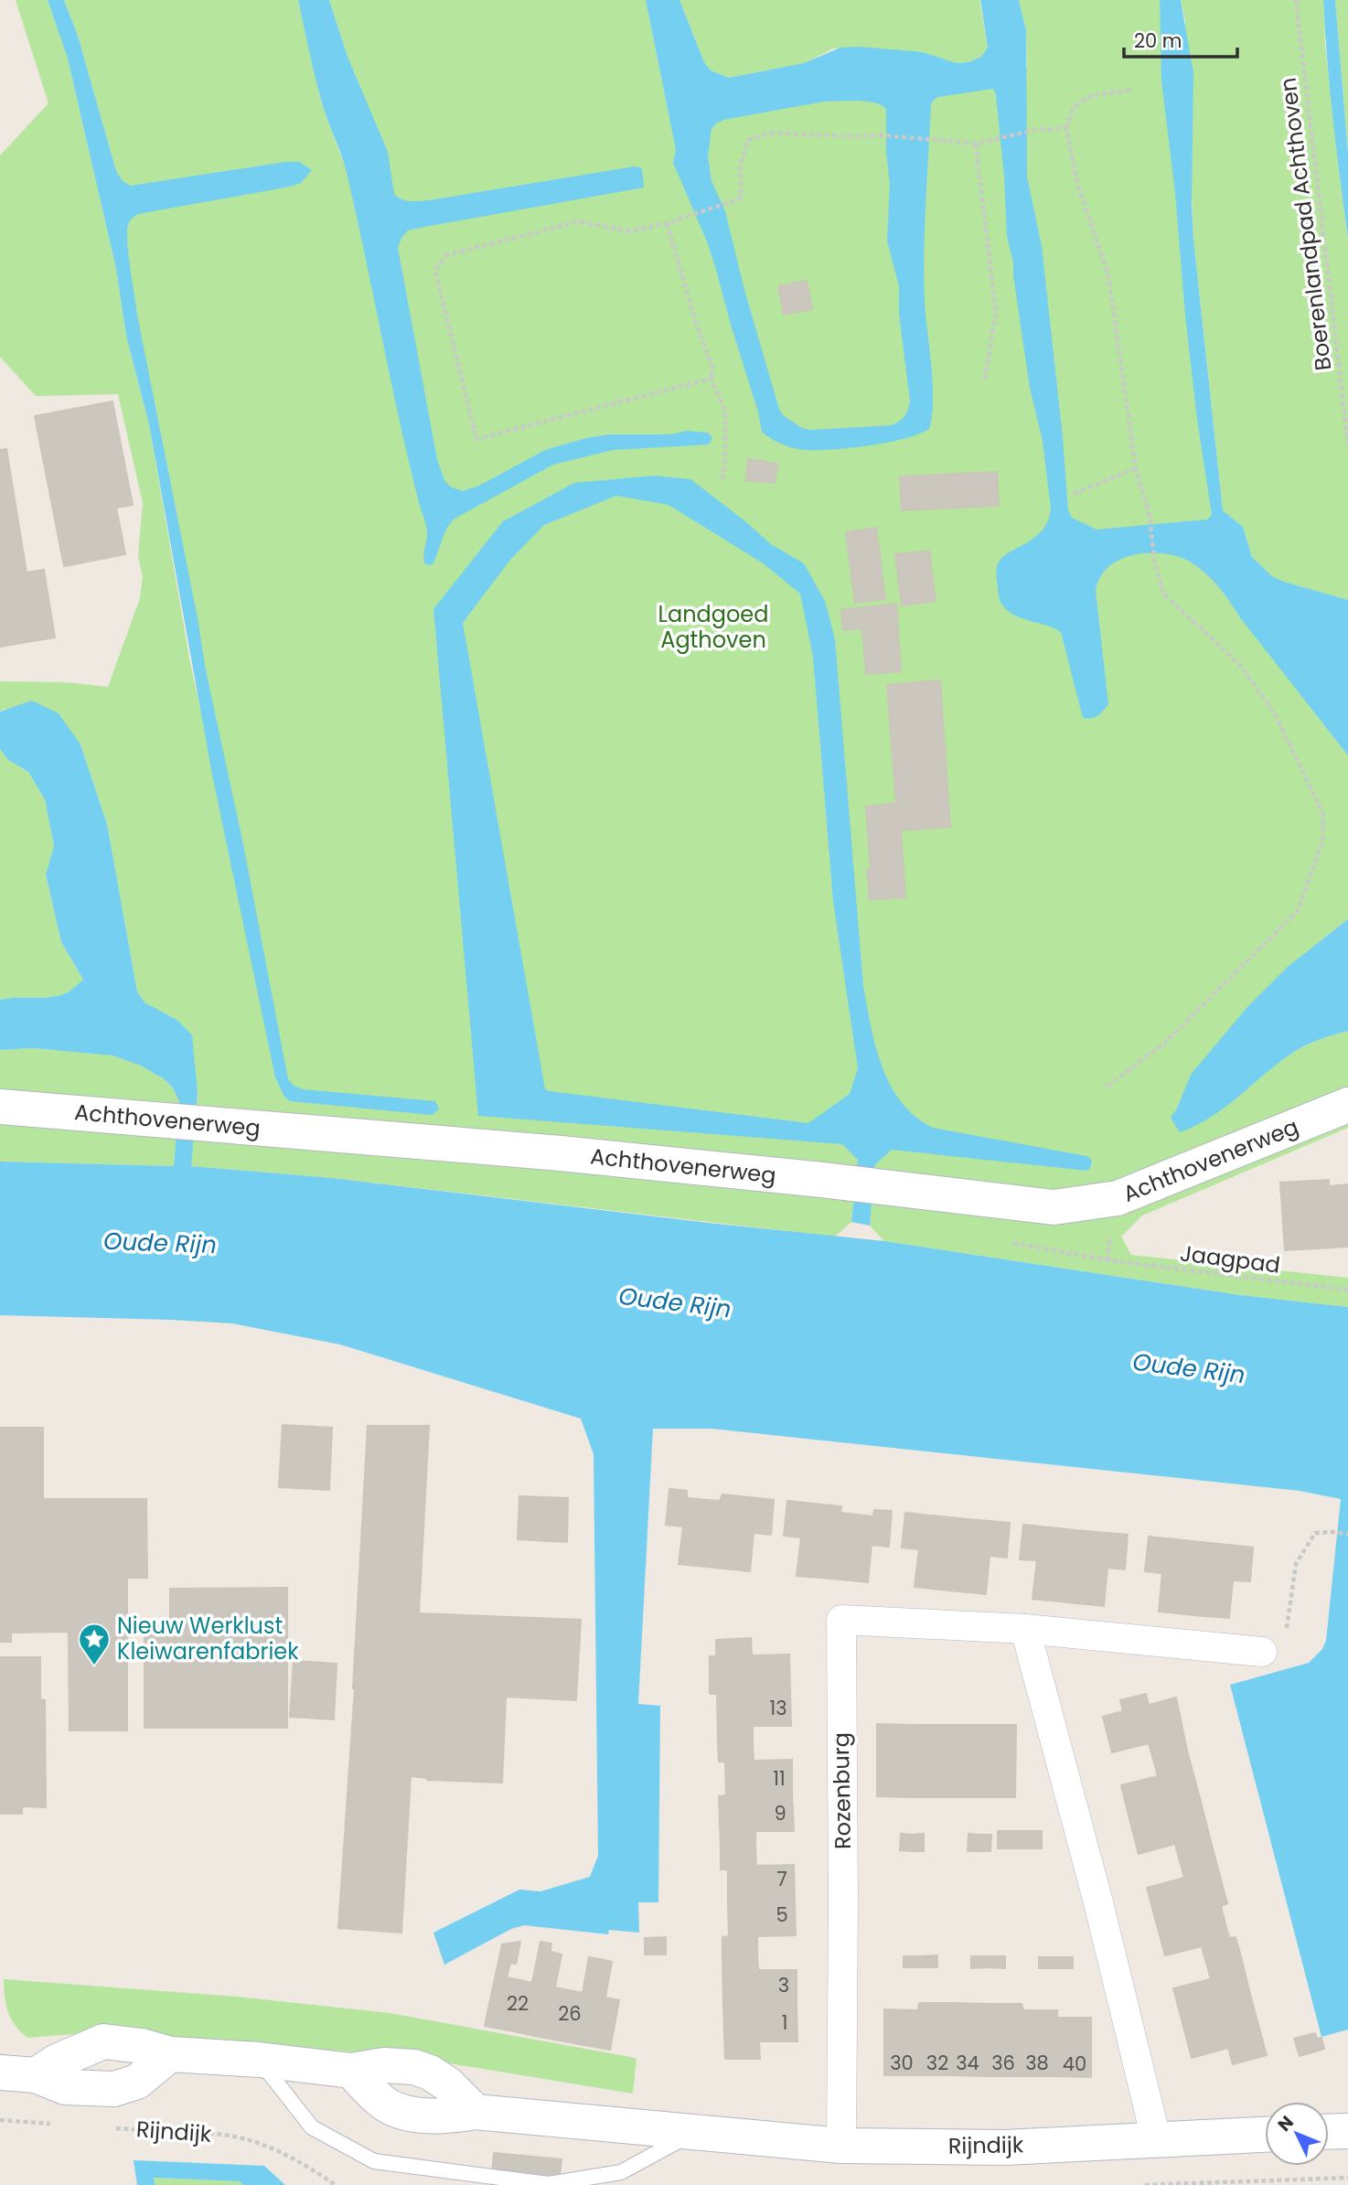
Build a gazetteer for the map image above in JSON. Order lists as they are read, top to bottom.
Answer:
{
  "streets": {
    "street": ["Achthovenerweg", "Rozenburg", "Rijndijk"],
    "path": ["Boerenlandpad Achthoven", "Jaagpad"]
  },
  "crossings": [
    ["Rozenburg", "Rijndijk"]
  ],
  "water": ["Oude Rijn"],
  "parks": ["Landgoed Agthoven"],
  "places": {
    "place": ["Nieuw Werklust Kleiwarenfabriek"]
  },
  "house_numbers": [
    "13",
    "11",
    "9",
    "7",
    "5",
    "3",
    "22",
    "26",
    "1",
    "30",
    "32",
    "34",
    "36",
    "38",
    "40"
  ],
  "scale_bar": "20 m",
  "north": "top left"
}
